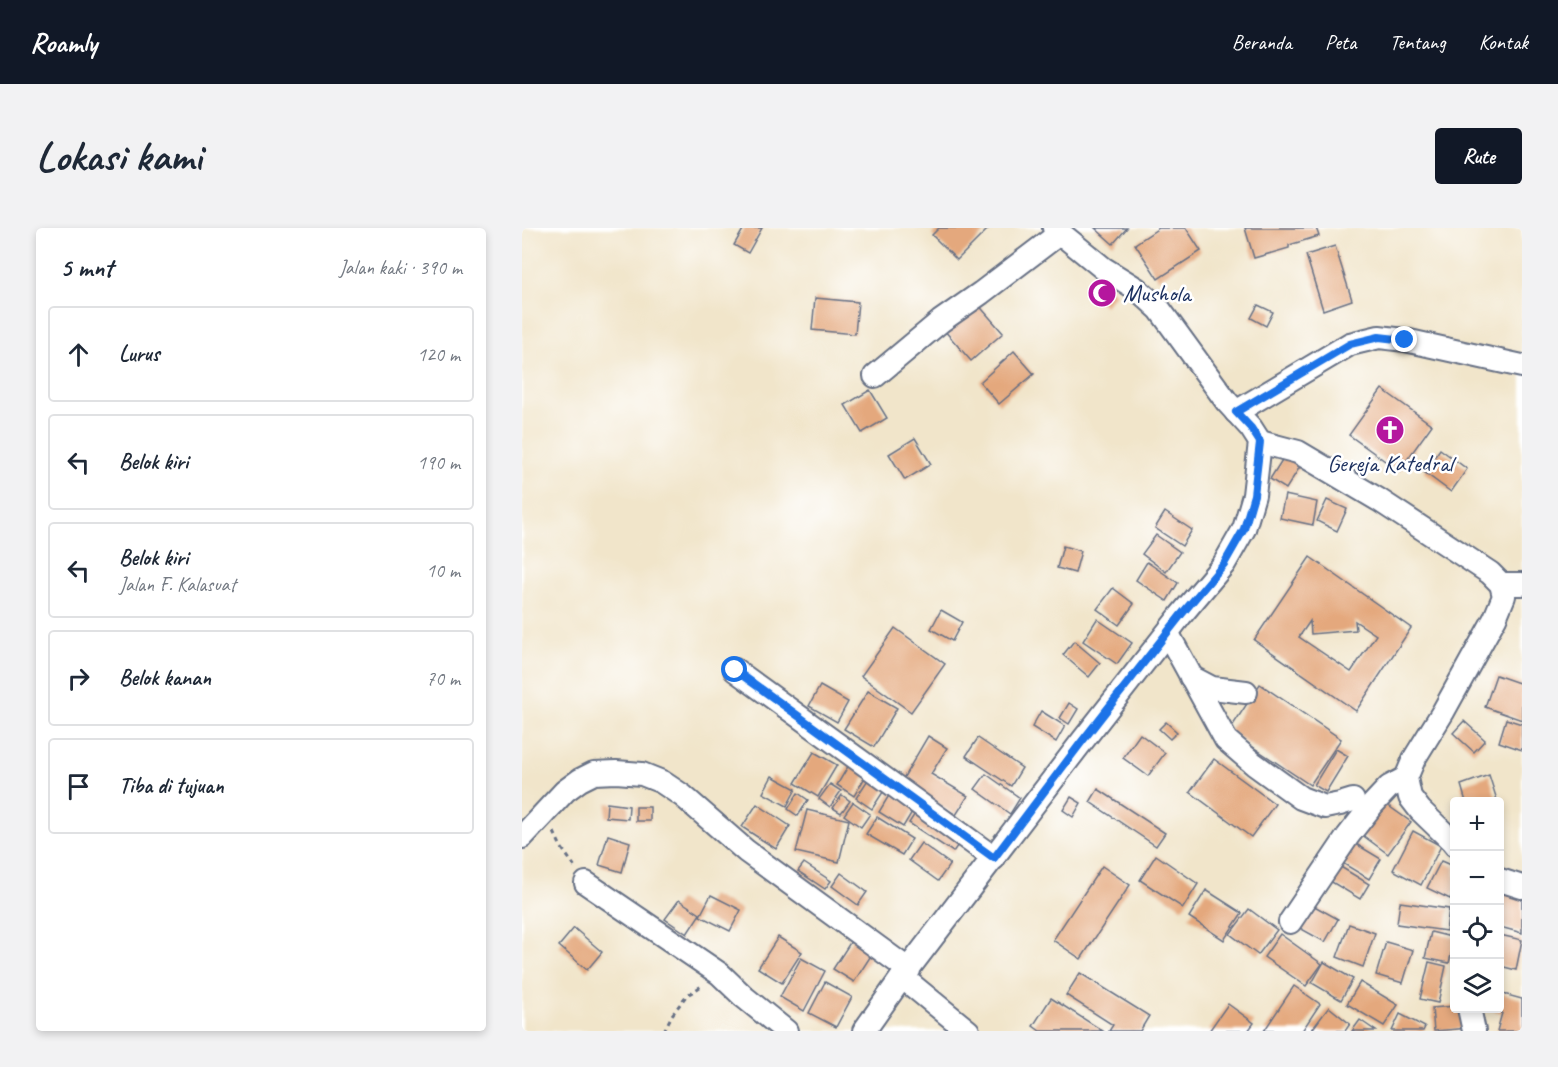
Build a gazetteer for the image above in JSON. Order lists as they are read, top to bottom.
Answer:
{
  "places": {
    "mosque": ["Mushola"],
    "church": ["Gereja Katedral"]
  },
  "page": {
    "header": "Roamly",
    "nav": [
      "Beranda",
      "Peta",
      "Tentang",
      "Kontak"
    ],
    "buttons": "Rute",
    "title": "Lokasi kami",
    "heading": ["5 mnt", "Jalan kaki · 390 m"],
    "list": [
      ["Lurus", "120 m"],
      ["Belok kiri", "190 m"],
      ["Belok kiri", "Jalan F. Kalasuat", "10 m"],
      ["Belok kanan", "70 m"],
      "Tiba di tujuan"
    ],
    "map_buttons": ["+", "−"]
  }
}
